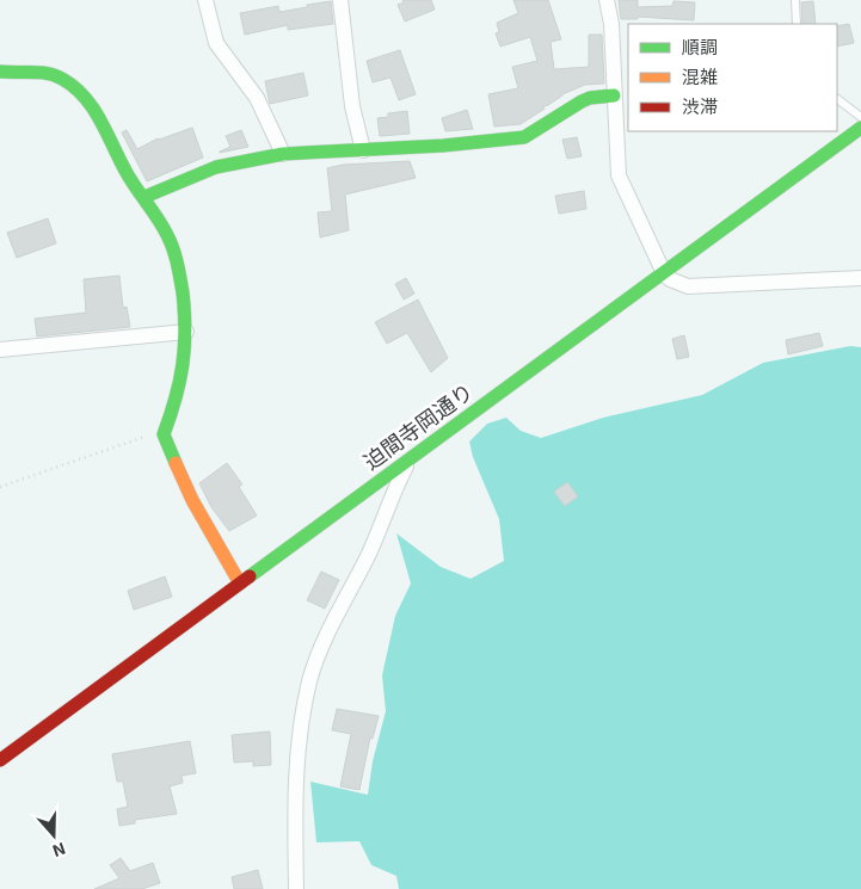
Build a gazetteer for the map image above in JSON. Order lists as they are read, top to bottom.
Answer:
{
  "streets": {
    "street": ["迫間寺岡通り"]
  },
  "legend": ["順調", "混雑", "渋滞"],
  "north": "bottom"
}
